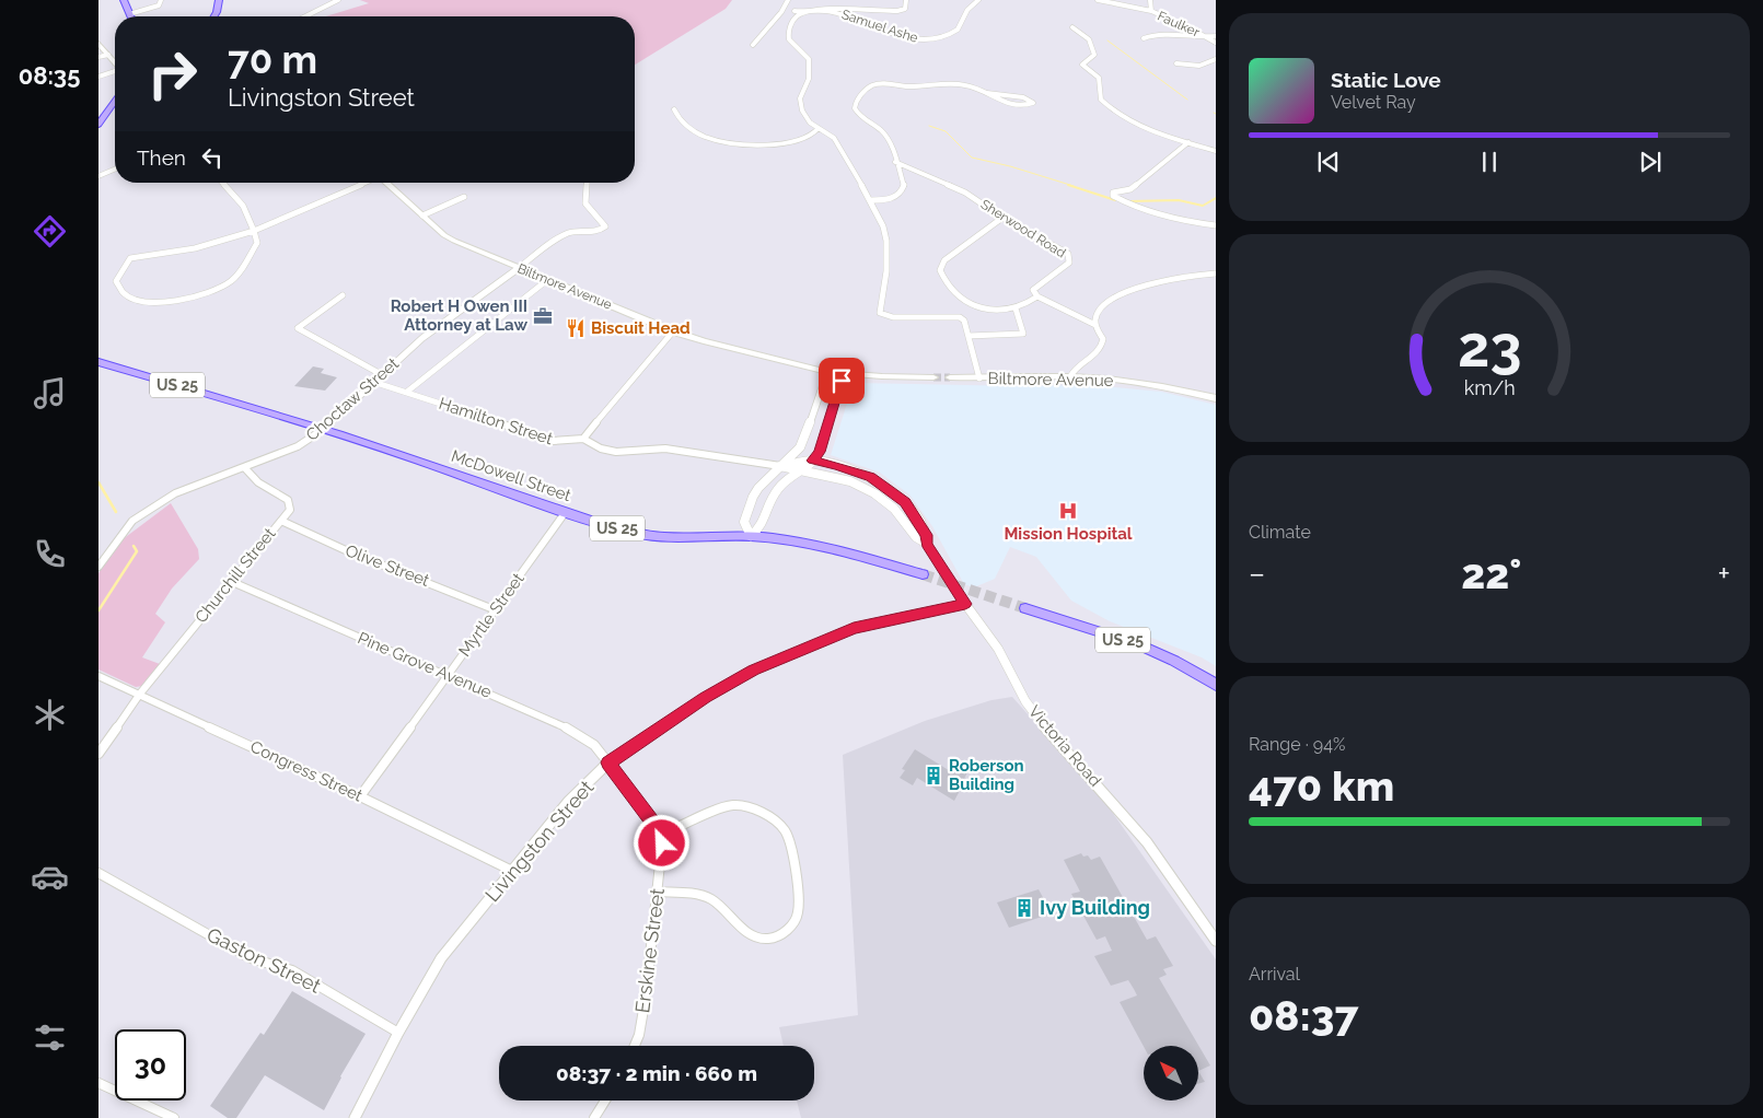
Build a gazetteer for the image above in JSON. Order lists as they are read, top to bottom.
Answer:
{
  "streets": {
    "main road": ["Biltmore Avenue", "US 25", "McDowell Street"],
    "street": [
      "Faulker",
      "Samuel Ashe",
      "Sherwood Road",
      "Choctaw Street",
      "Hamilton Street",
      "Olive Street",
      "Churchill Street",
      "Myrtle Street",
      "Pine Grove Avenue",
      "Victoria Road",
      "Congress Street",
      "Livingston Street",
      "Erskine Street",
      "Gaston Street"
    ]
  },
  "crossings": [
    ["Biltmore Avenue", "Choctaw Street"],
    ["Choctaw Street", "Hamilton Street"],
    ["Choctaw Street", "McDowell Street"],
    ["Choctaw Street", "Churchill Street"],
    ["Hamilton Street", "Victoria Road"],
    ["McDowell Street", "Myrtle Street"],
    ["Olive Street", "Churchill Street"],
    ["Olive Street", "Myrtle Street"],
    ["Churchill Street", "Pine Grove Avenue"],
    ["Churchill Street", "Congress Street"],
    ["Myrtle Street", "Pine Grove Avenue"],
    ["Myrtle Street", "Congress Street"],
    ["Pine Grove Avenue", "Livingston Street"],
    ["Pine Grove Avenue", "Erskine Street"],
    ["Victoria Road", "Livingston Street"],
    ["Congress Street", "Livingston Street"],
    ["Livingston Street", "Erskine Street"],
    ["Livingston Street", "Gaston Street"]
  ],
  "places": {
    "office": ["Robert H Owen III Attorney at Law"],
    "restaurant": ["Biscuit Head"],
    "hospital": ["Mission Hospital"],
    "building": ["Roberson Building", "Ivy Building"]
  },
  "north": "top left",
  "page": {
    "tabs": "08:35",
    "turn": ["70 m", "Livingston Street"],
    "song": ["Static Love", "Velvet Ray"],
    "then": "Then",
    "tile": [
      "Climate",
      ["Range · 94%", "470 km"],
      ["Arrival", "08:37"]
    ],
    "heat": ["−", "22°", "+"],
    "limit": "30",
    "trip": "08:37 · 2 min · 660 m",
    "gauge": ["23", "km/h"]
  }
}
